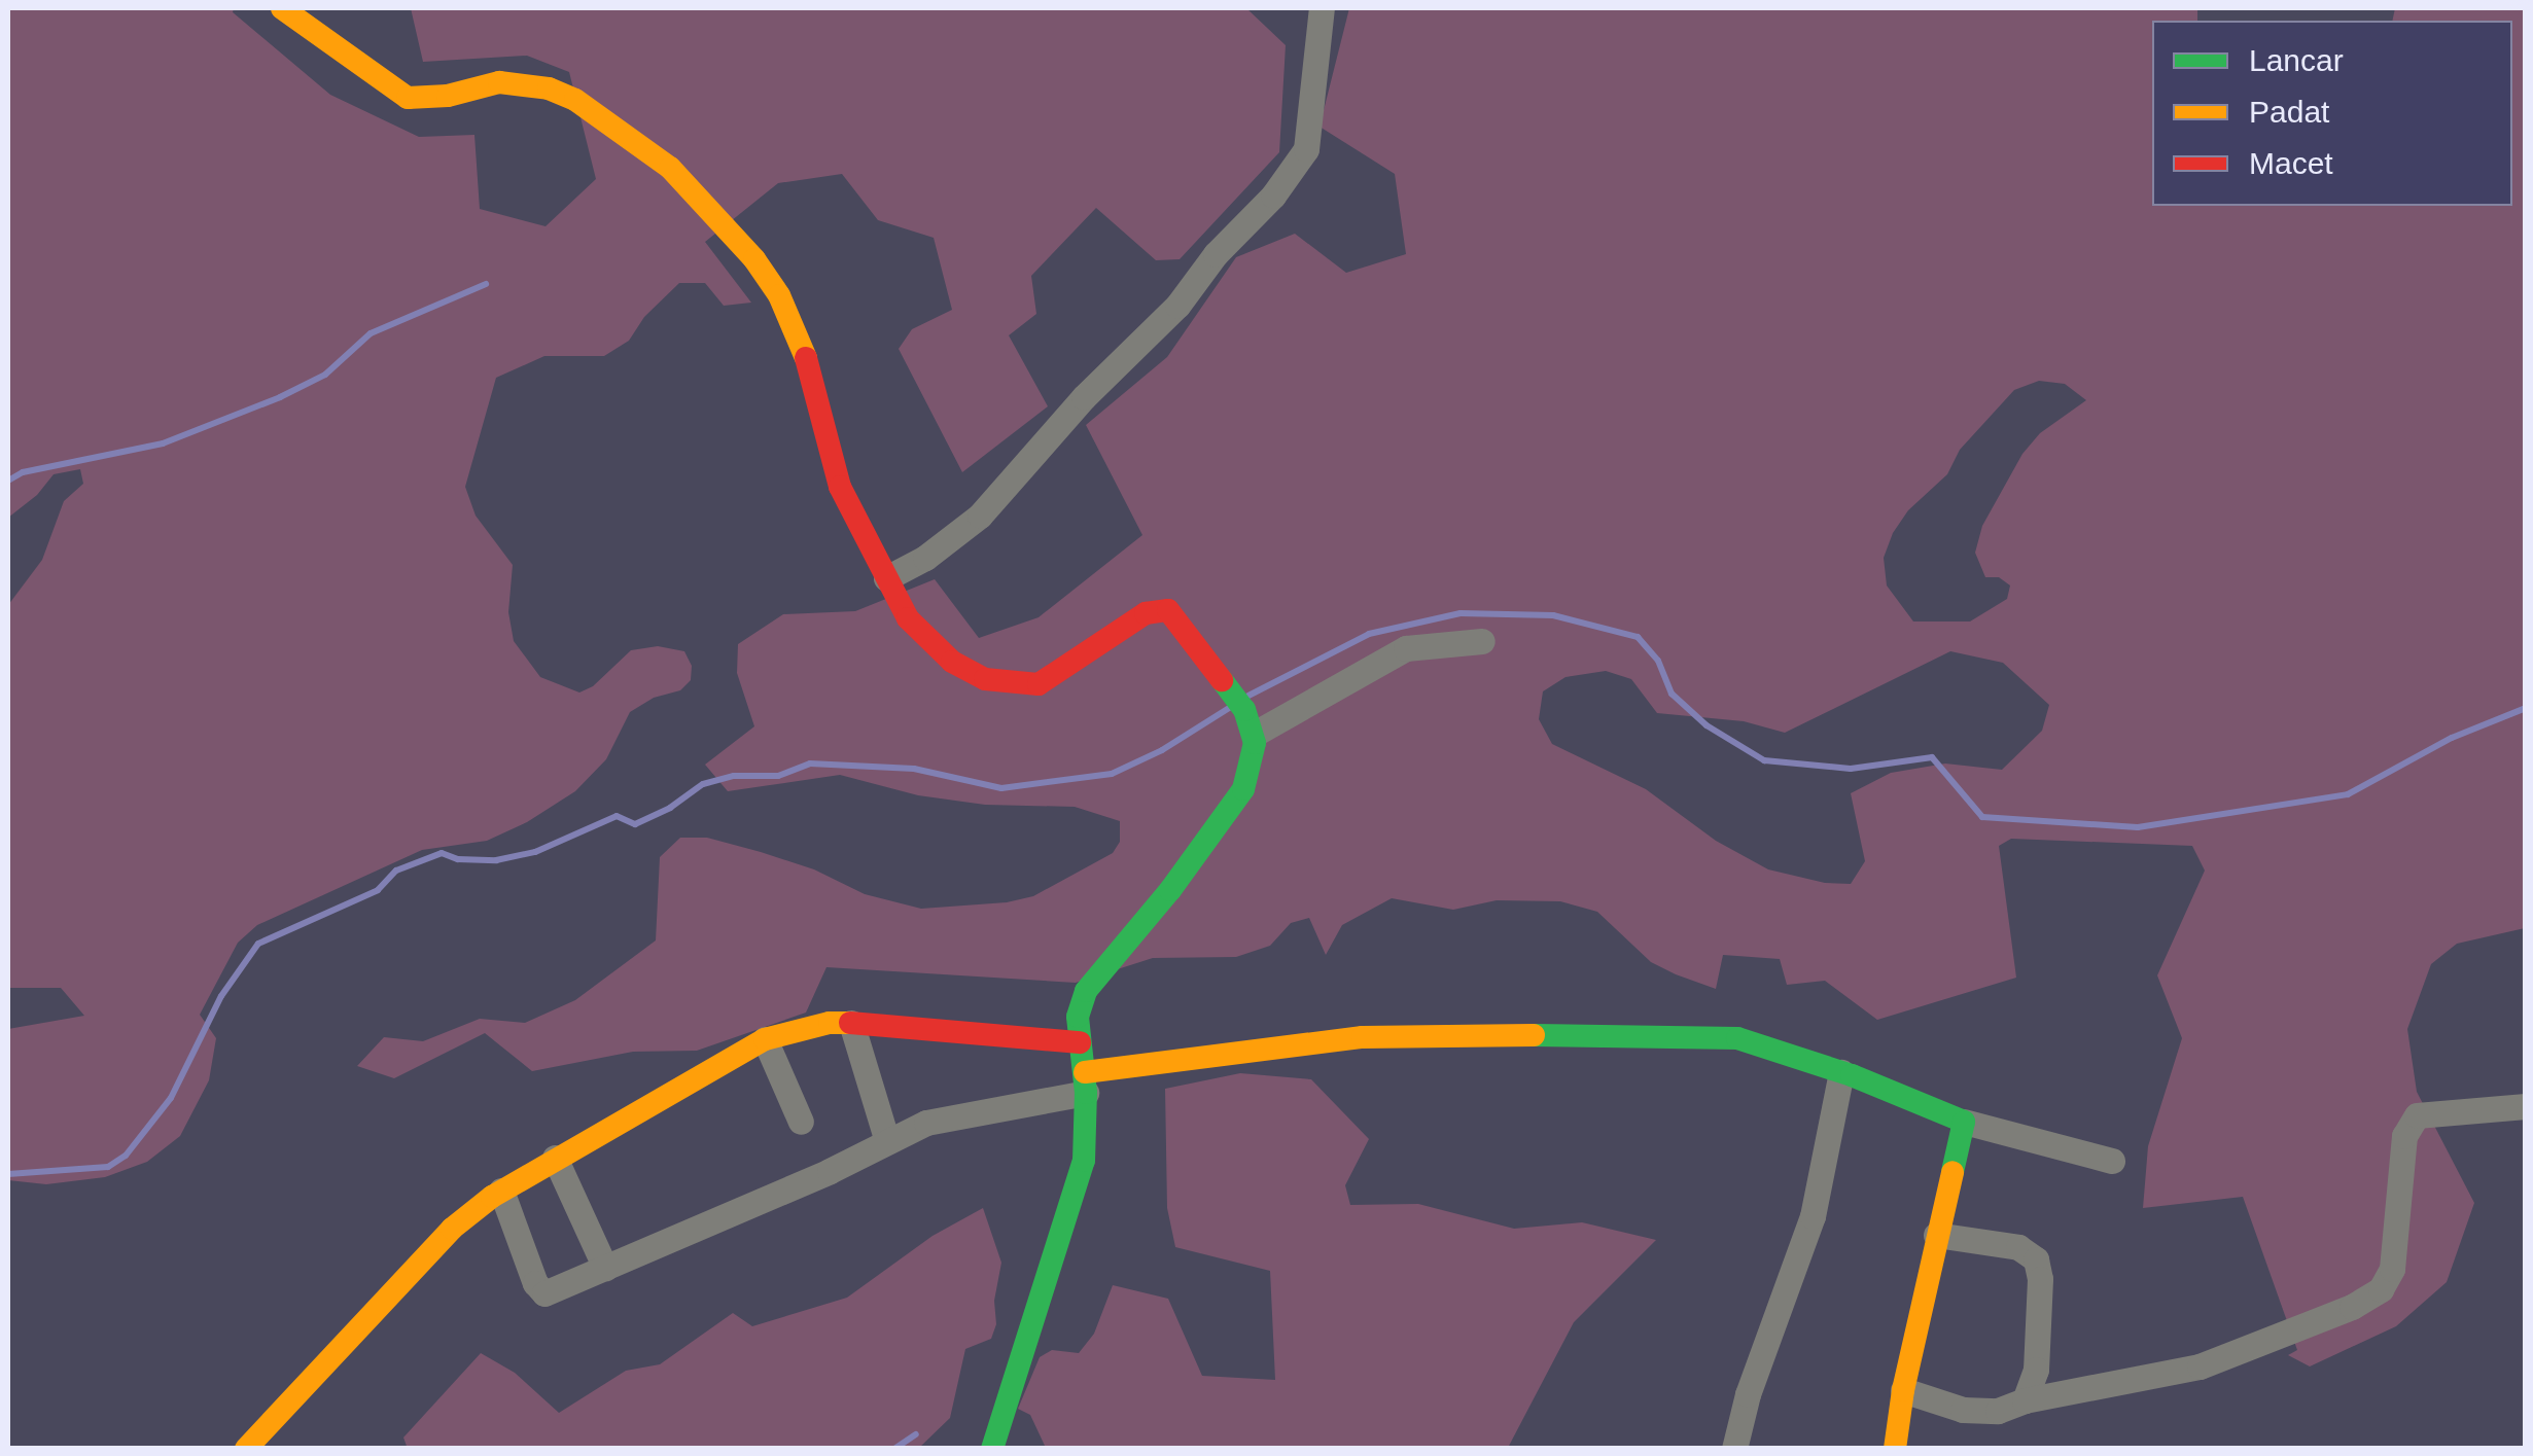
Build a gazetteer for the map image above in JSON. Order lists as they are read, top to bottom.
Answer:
{
  "legend": ["Lancar", "Padat", "Macet"]
}
